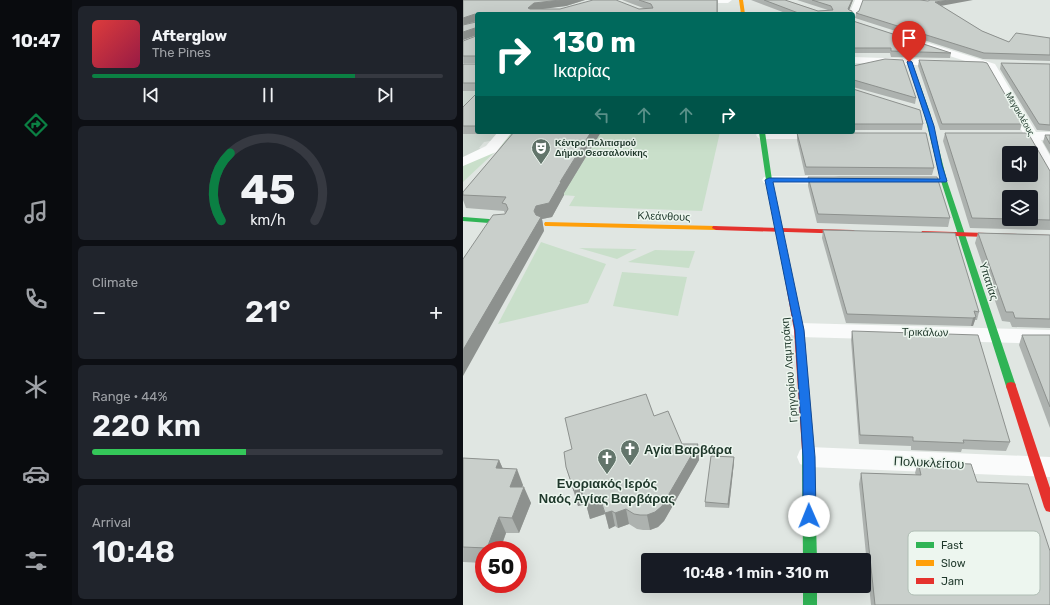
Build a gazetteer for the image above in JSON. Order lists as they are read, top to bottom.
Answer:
{
  "streets": {
    "street": [
      "Μεγακλέους",
      "Κλεάνθους",
      "Υπατίας",
      "Τρικάλων",
      "Γρηγορίου Λαμπράκη",
      "Πολυκλείτου"
    ]
  },
  "crossings": [
    ["Κλεάνθους", "Γρηγορίου Λαμπράκη"],
    ["Υπατίας", "Τρικάλων"],
    ["Υπατίας", "Πολυκλείτου"],
    ["Τρικάλων", "Γρηγορίου Λαμπράκη"],
    ["Γρηγορίου Λαμπράκη", "Πολυκλείτου"]
  ],
  "places": {
    "theatre": ["Κέντρο Πολιτισμού Δήμου Θεσσαλονίκης"],
    "church": ["Αγία Βαρβάρα", "Ενοριακός Ιερός Ναός Αγίας Βαρβάρας"]
  },
  "legend": ["Fast", "Slow", "Jam"],
  "page": {
    "tabs": "10:47",
    "turn": ["130 m", "Ικαρίας"],
    "song": ["Afterglow", "The Pines"],
    "tile": [
      "Climate",
      ["Range · 44%", "220 km"],
      ["Arrival", "10:48"]
    ],
    "heat": ["−", "21°", "+"],
    "limit": "50",
    "trip": "10:48 · 1 min · 310 m",
    "gauge": ["45", "km/h"]
  }
}
